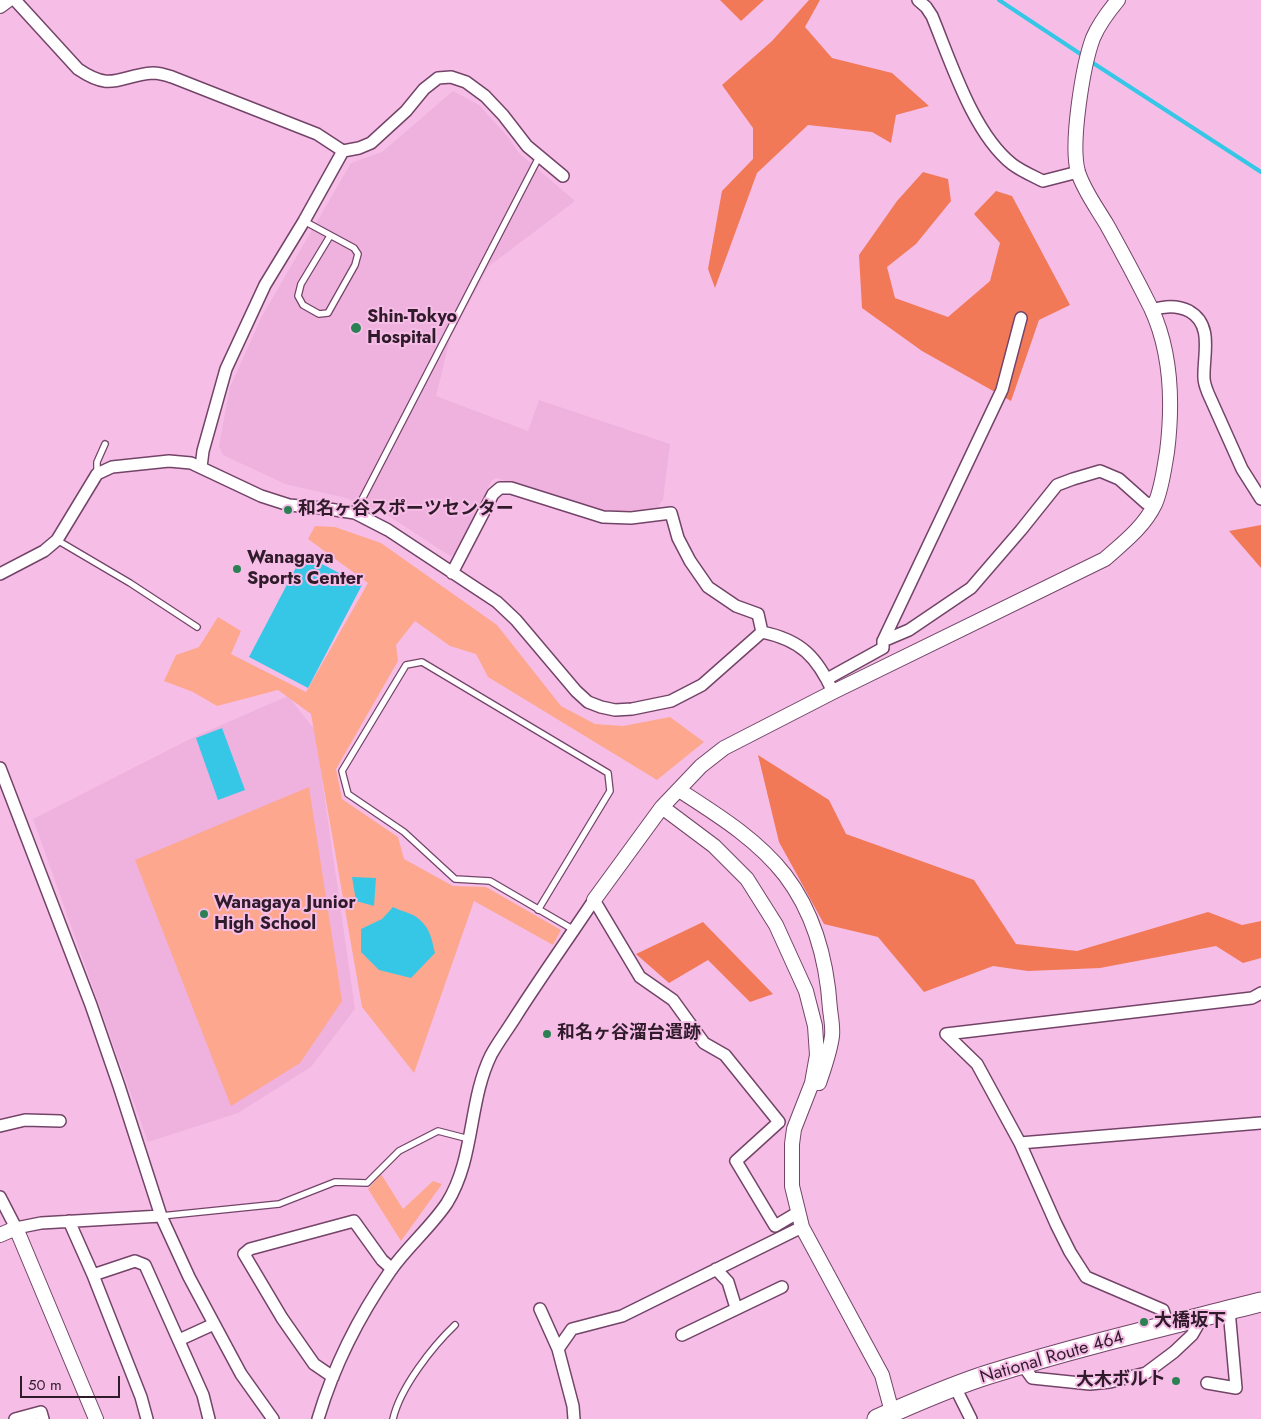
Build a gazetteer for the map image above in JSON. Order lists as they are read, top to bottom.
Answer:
{
  "streets": {
    "highway": ["National Route 464"]
  },
  "places": [
    "Shin-Tokyo Hospital",
    "和名ヶ谷スポーツセンター",
    "Wanagaya Sports Center",
    "Wanagaya Junior High School",
    "和名ヶ谷溜台遺跡",
    "大橋坂下",
    "大木ボルト"
  ],
  "scale_bar": "50 m"
}
